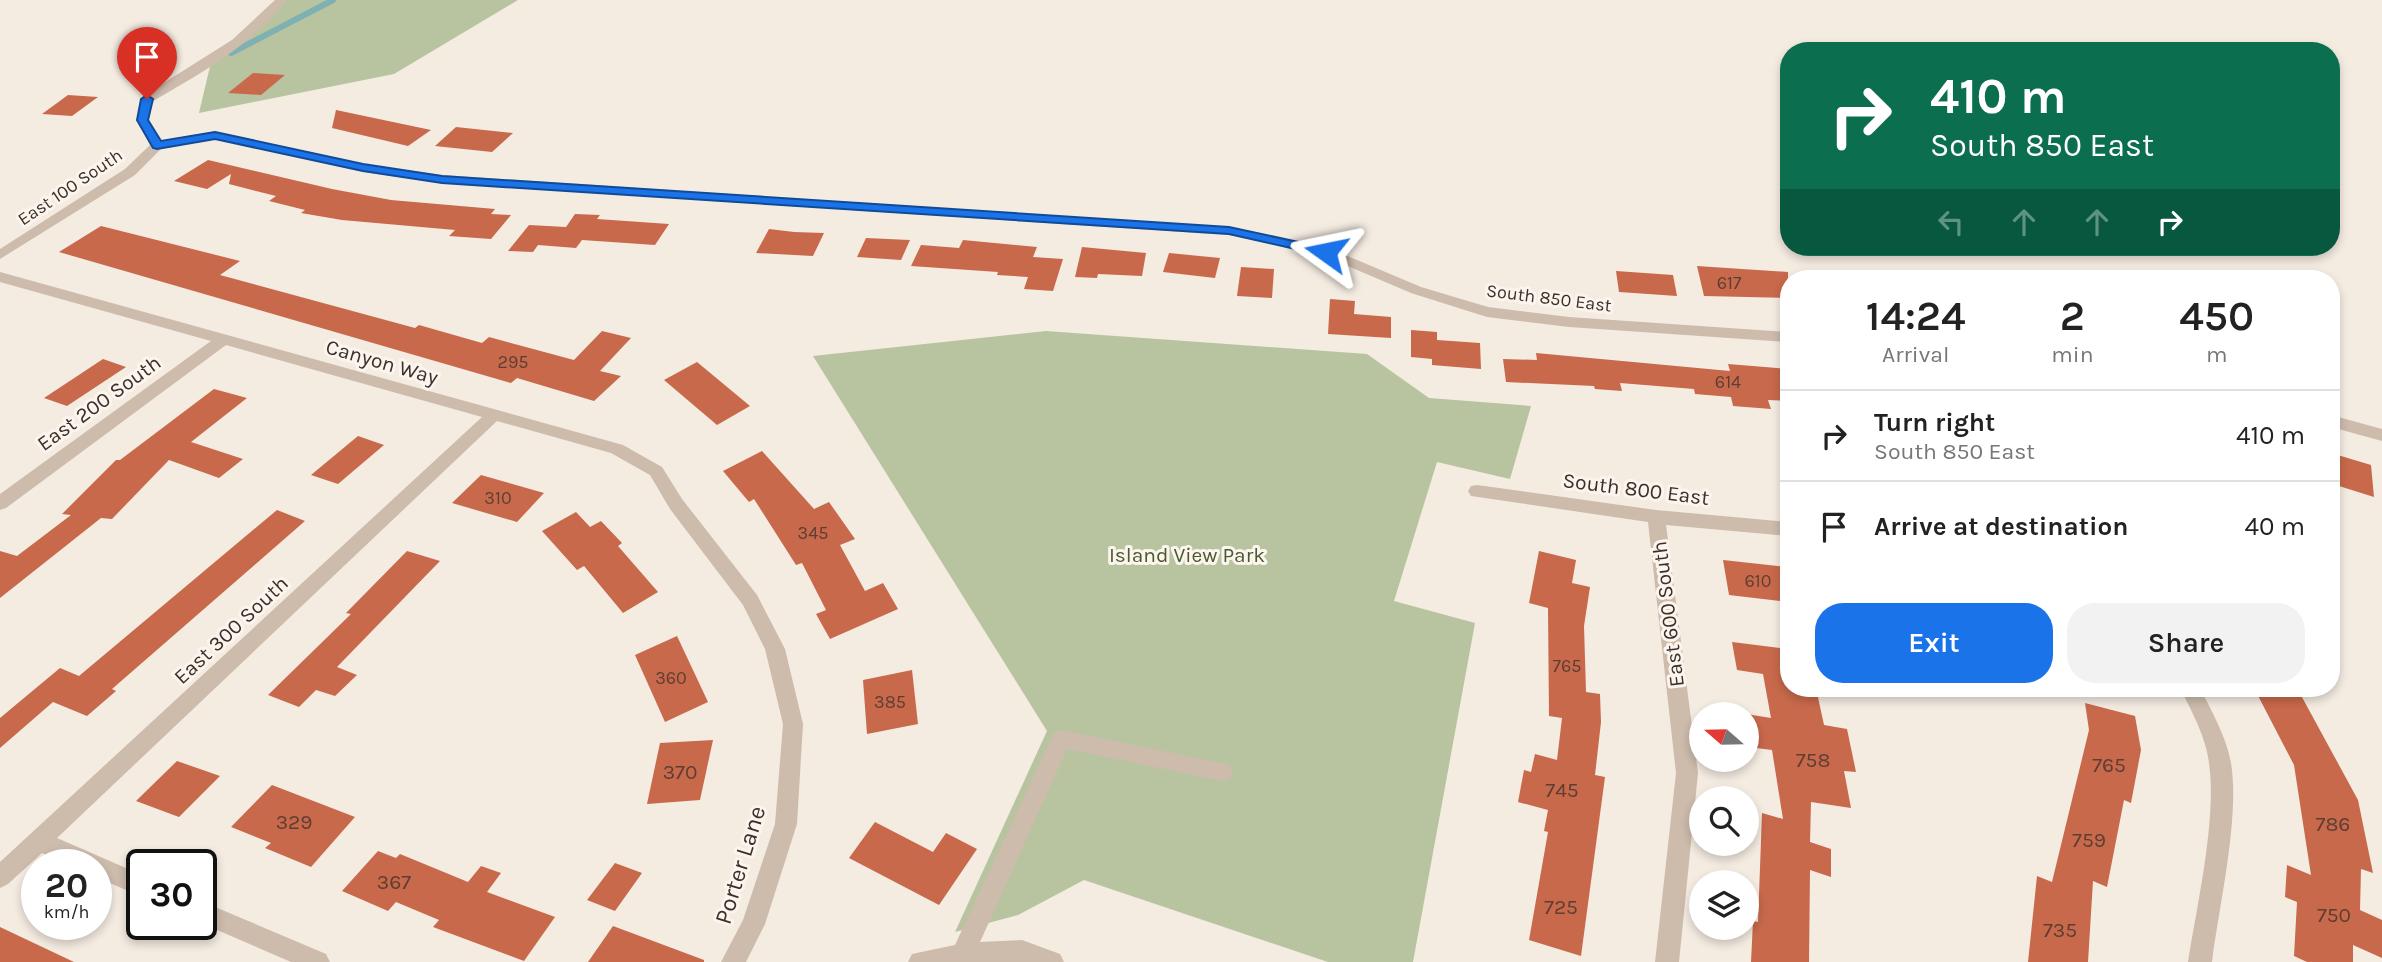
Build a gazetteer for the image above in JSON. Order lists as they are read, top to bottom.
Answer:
{
  "streets": {
    "street": [
      "East 100 South",
      "South 850 East",
      "Canyon Way",
      "East 200 South",
      "South 800 East",
      "East 600 South",
      "East 300 South",
      "Porter Lane"
    ]
  },
  "crossings": [
    ["East 100 South", "South 850 East"],
    ["Canyon Way", "East 200 South"],
    ["Canyon Way", "East 300 South"],
    ["Canyon Way", "Porter Lane"],
    ["South 800 East", "East 600 South"]
  ],
  "parks": ["Island View Park"],
  "house_numbers": [
    "617",
    "295",
    "614",
    "310",
    "345",
    "610",
    "765",
    "360",
    "385",
    "758",
    "765",
    "370",
    "745",
    "329",
    "786",
    "759",
    "367",
    "725",
    "750",
    "735"
  ],
  "north": "left",
  "page": {
    "turn": ["410 m", "South 850 East"],
    "eta": [
      "14:24",
      "Arrival",
      "2",
      "min",
      "450",
      "m"
    ],
    "list": [
      {
        "name": "Turn right",
        "note": "South 850 East",
        "value": "410 m"
      },
      {
        "name": "Arrive at destination",
        "value": "40 m"
      }
    ],
    "buttons": ["Exit", "Share"],
    "speed": "20 km/h",
    "limit": "30"
  }
}
